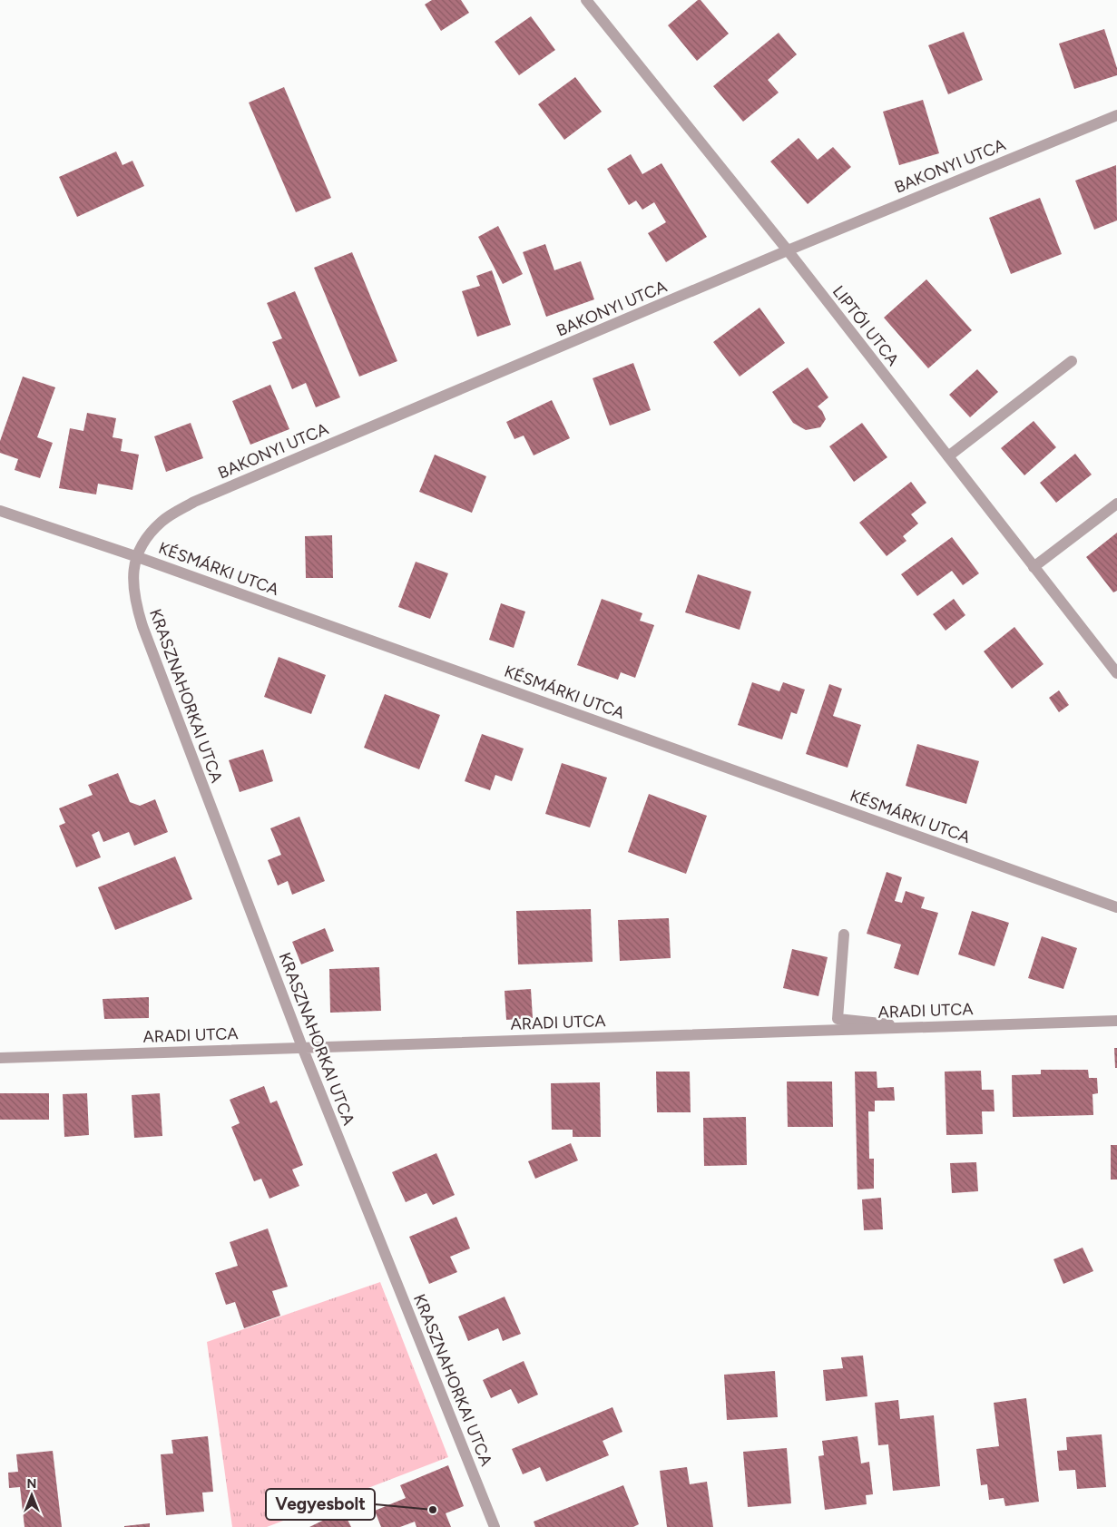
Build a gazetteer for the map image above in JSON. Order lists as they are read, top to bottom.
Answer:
{
  "streets": {
    "street": [
      "BAKONYI UTCA",
      "LIPTÓI UTCA",
      "KÉSMÁRKI UTCA",
      "KRASZNAHORKAI UTCA",
      "ARADI UTCA"
    ]
  },
  "crossings": [
    ["BAKONYI UTCA", "LIPTÓI UTCA"],
    ["BAKONYI UTCA", "KÉSMÁRKI UTCA"],
    ["BAKONYI UTCA", "KRASZNAHORKAI UTCA"],
    ["KÉSMÁRKI UTCA", "KRASZNAHORKAI UTCA"],
    ["KRASZNAHORKAI UTCA", "ARADI UTCA"]
  ],
  "places": ["Vegyesbolt"],
  "north": "top"
}
